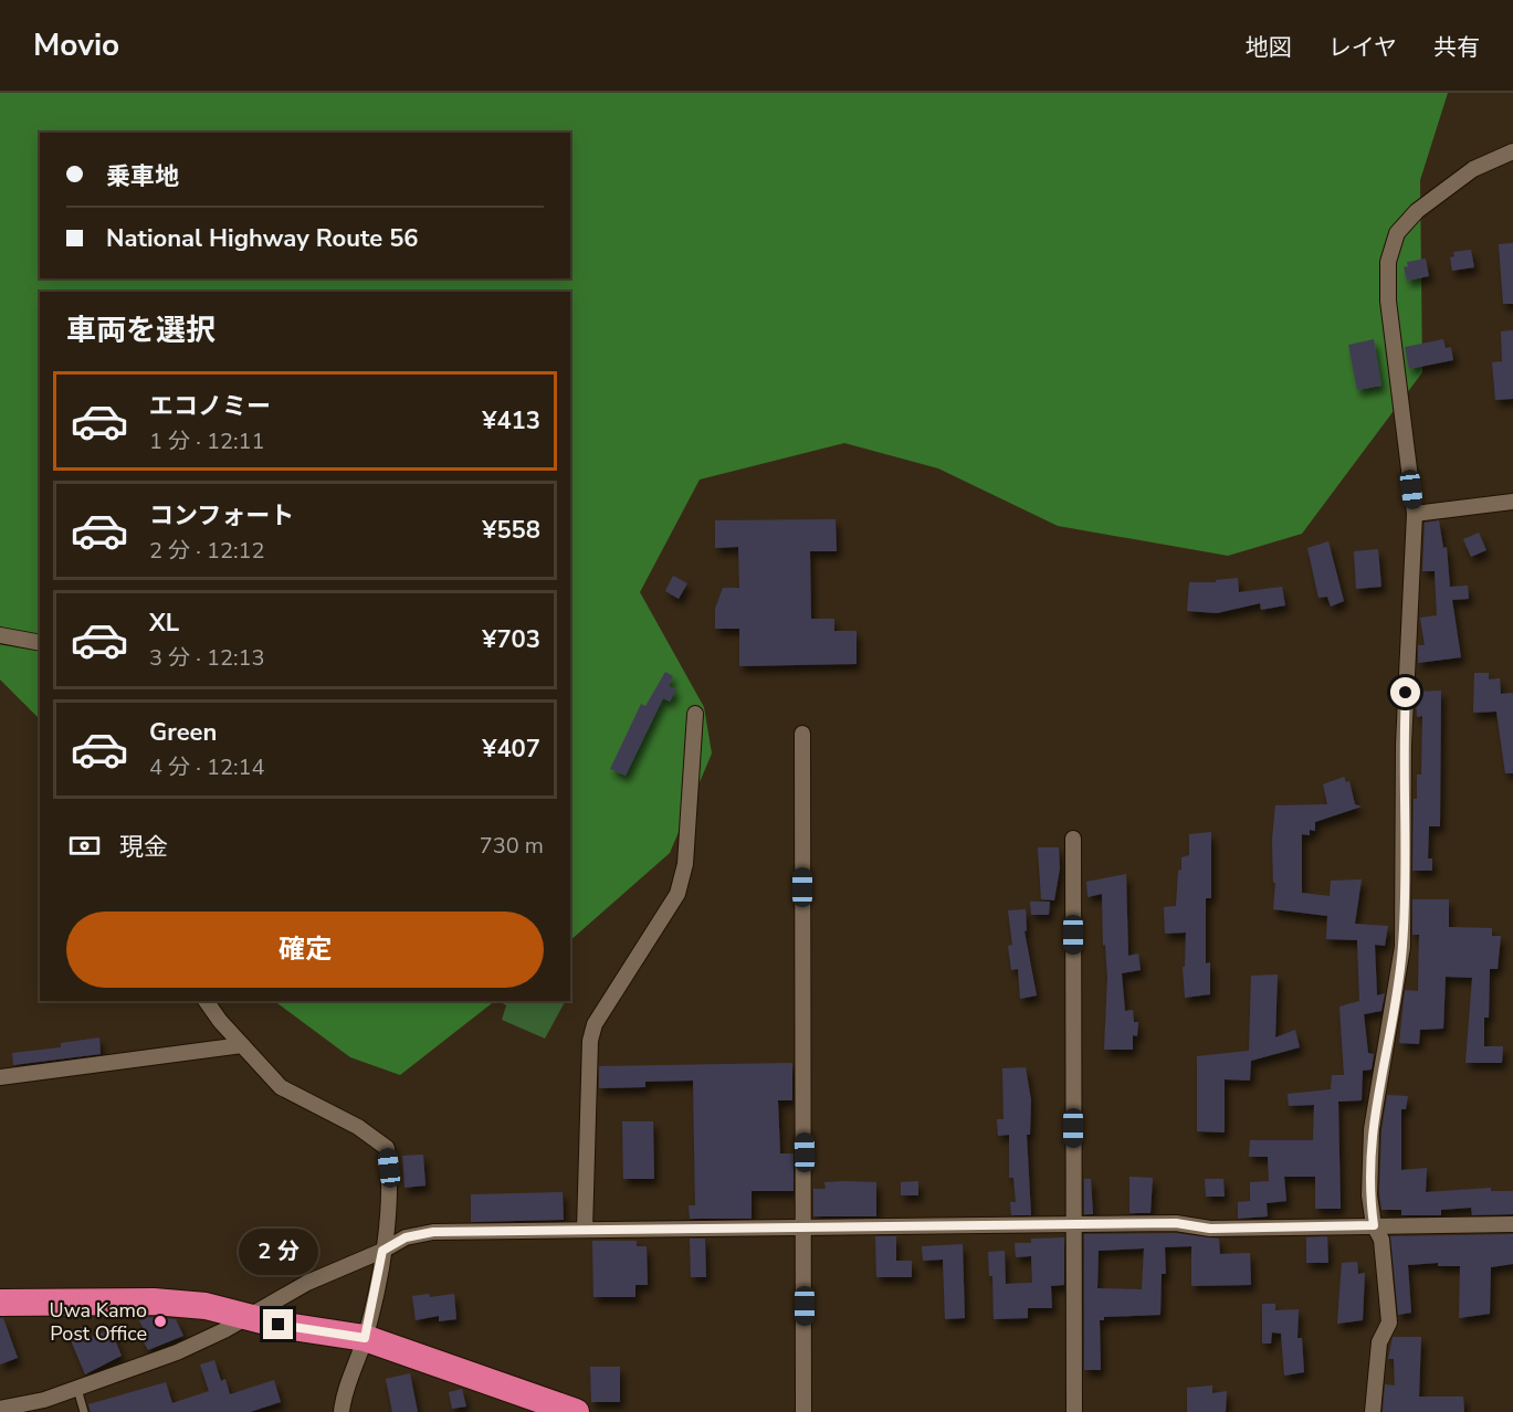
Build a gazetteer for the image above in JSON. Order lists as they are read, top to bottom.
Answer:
{
  "places": ["Uwa Kamo Post Office"],
  "page": {
    "header": "Movio",
    "nav": ["地図", "レイヤ", "共有"],
    "banner": ["乗車地", "National Highway Route 56"],
    "heading": "車両を選択",
    "list": [
      {
        "name": "エコノミー",
        "note": "1 分 · 12:11",
        "value": "¥413"
      },
      {
        "name": "コンフォート",
        "note": "2 分 · 12:12",
        "value": "¥558"
      },
      {
        "name": "XL",
        "note": "3 分 · 12:13",
        "value": "¥703"
      },
      {
        "name": "Green",
        "note": "4 分 · 12:14",
        "value": "¥407"
      }
    ],
    "pay": ["現金", "730 m"],
    "buttons": "確定",
    "bubble": "2 分"
  }
}
